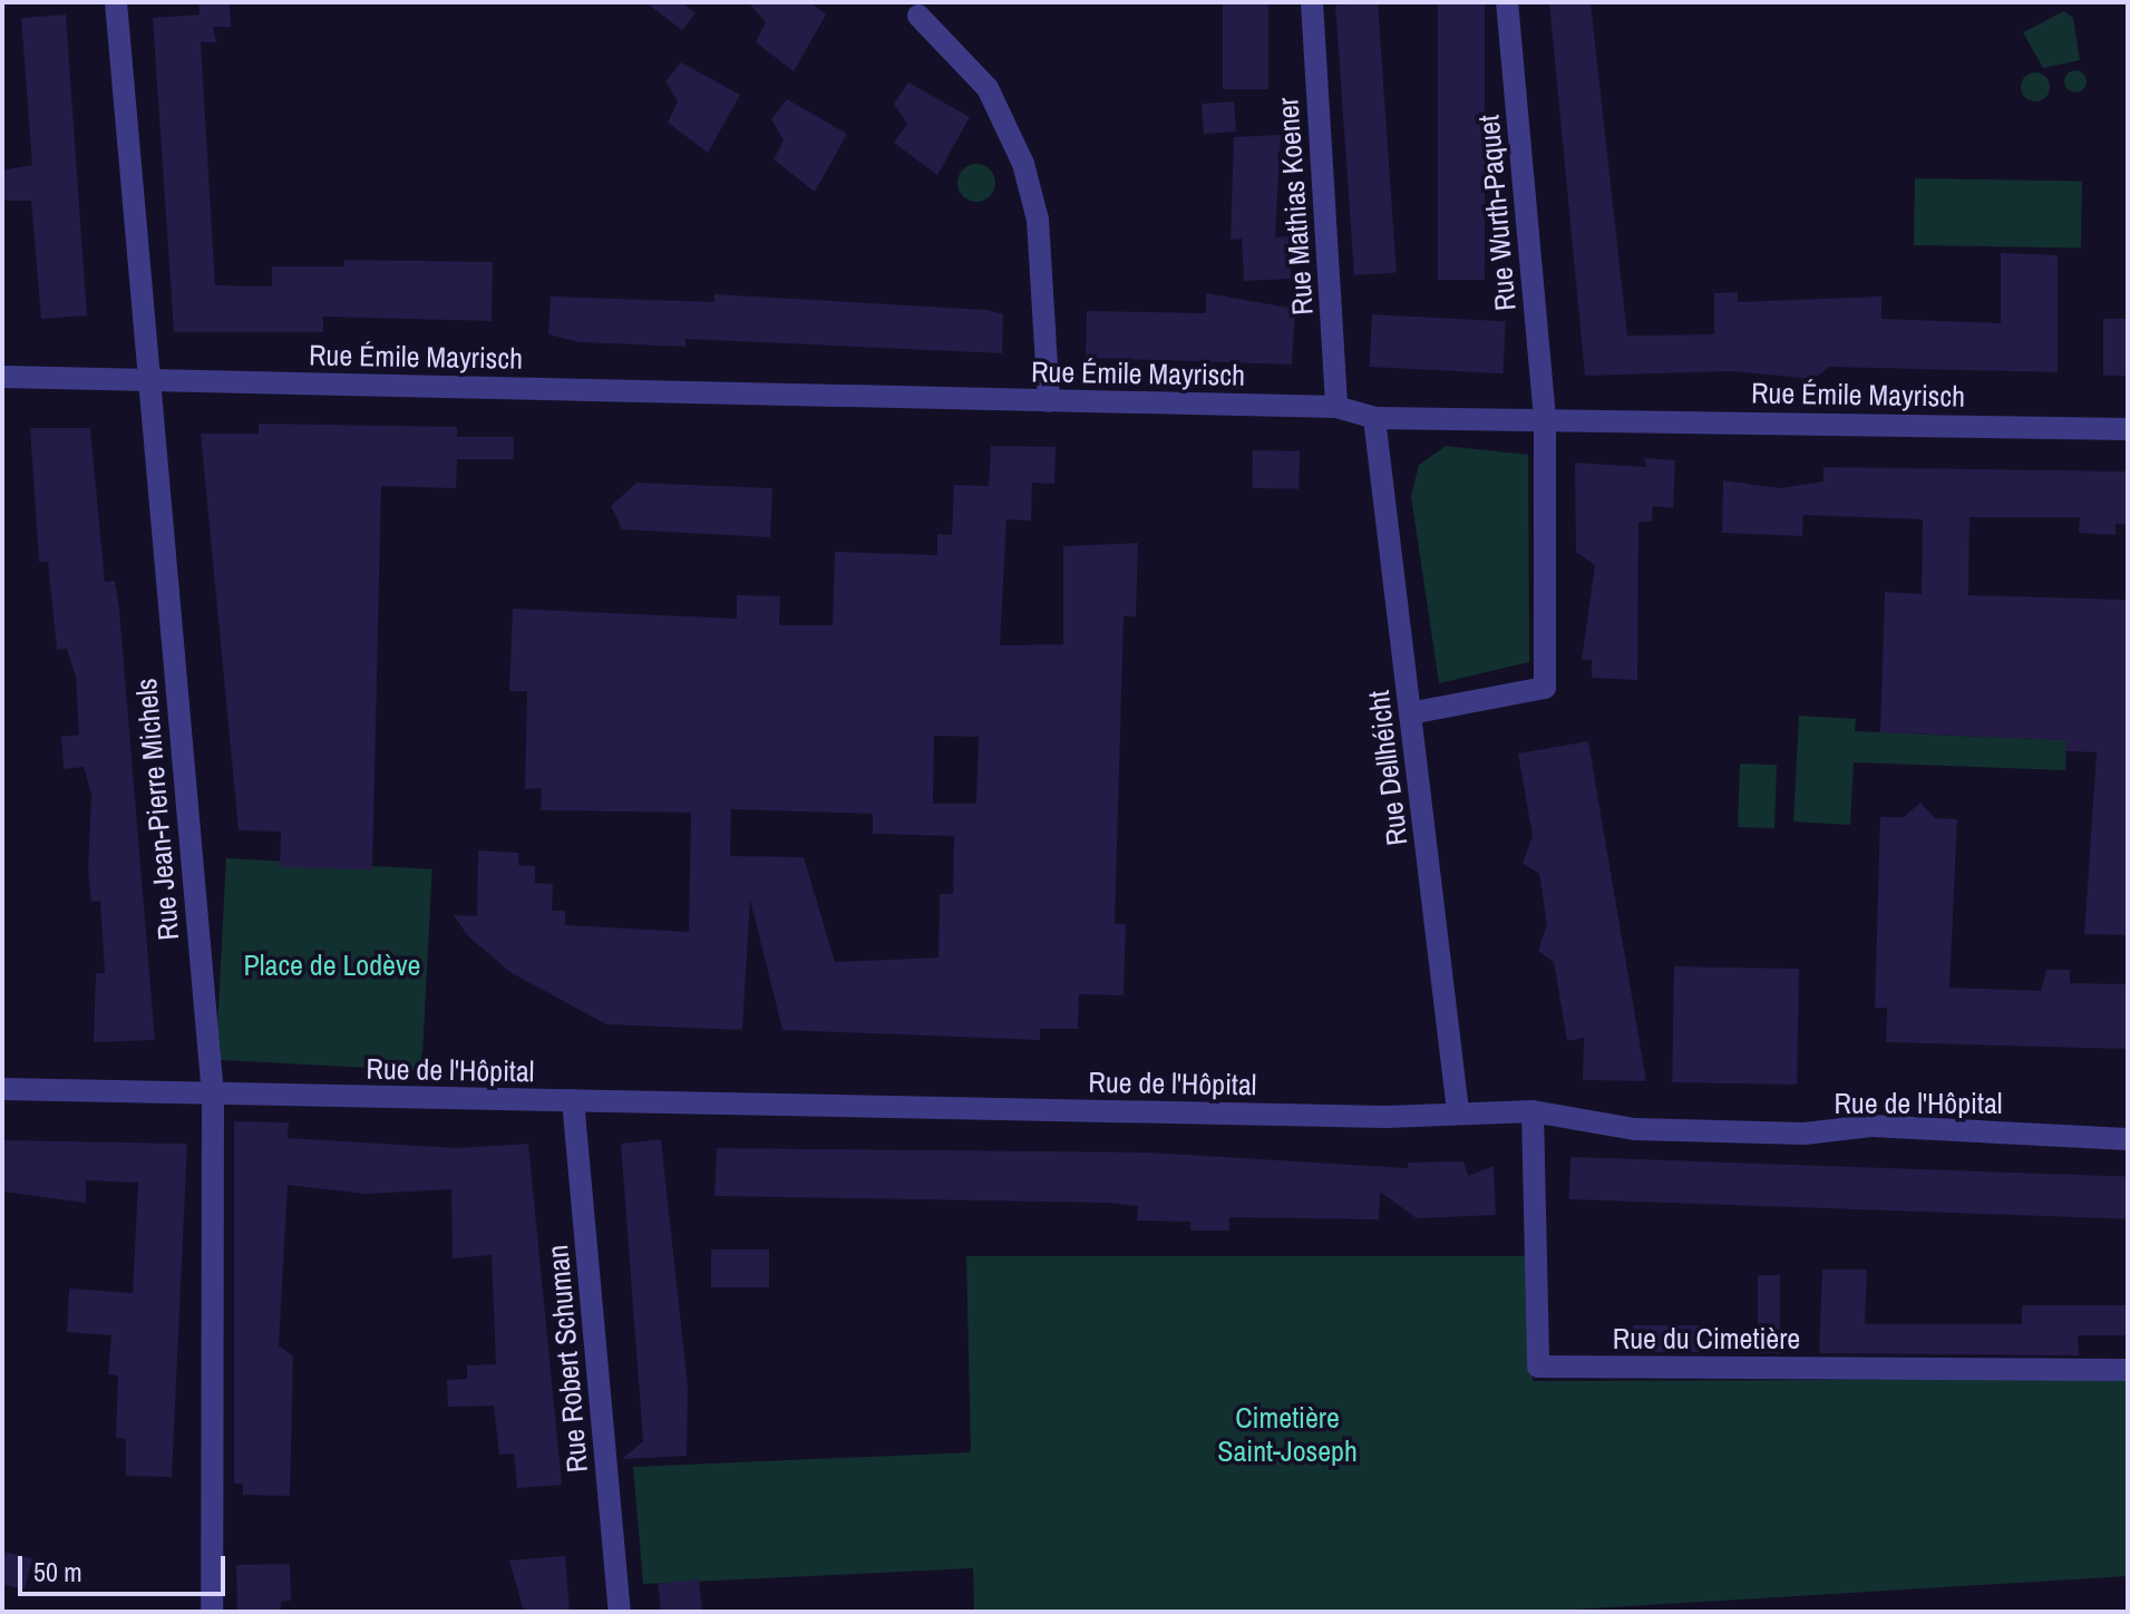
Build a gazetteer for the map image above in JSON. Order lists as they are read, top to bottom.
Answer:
{
  "streets": {
    "street": [
      "Rue Mathias Koener",
      "Rue Wurth-Paquet",
      "Rue Émile Mayrisch",
      "Rue Dellhéicht",
      "Rue Jean-Pierre Michels",
      "Rue de l'Hôpital",
      "Rue du Cimetière",
      "Rue Robert Schuman"
    ]
  },
  "crossings": [
    ["Rue Mathias Koener", "Rue Émile Mayrisch"],
    ["Rue Wurth-Paquet", "Rue Émile Mayrisch"],
    ["Rue Wurth-Paquet", "Rue Dellhéicht"],
    ["Rue Émile Mayrisch", "Rue Dellhéicht"],
    ["Rue Émile Mayrisch", "Rue Jean-Pierre Michels"],
    ["Rue Dellhéicht", "Rue de l'Hôpital"],
    ["Rue Jean-Pierre Michels", "Rue de l'Hôpital"],
    ["Rue de l'Hôpital", "Rue du Cimetière"],
    ["Rue de l'Hôpital", "Rue Robert Schuman"]
  ],
  "parks": ["Place de Lodève", "Cimetière Saint-Joseph"],
  "scale_bar": "50 m"
}
